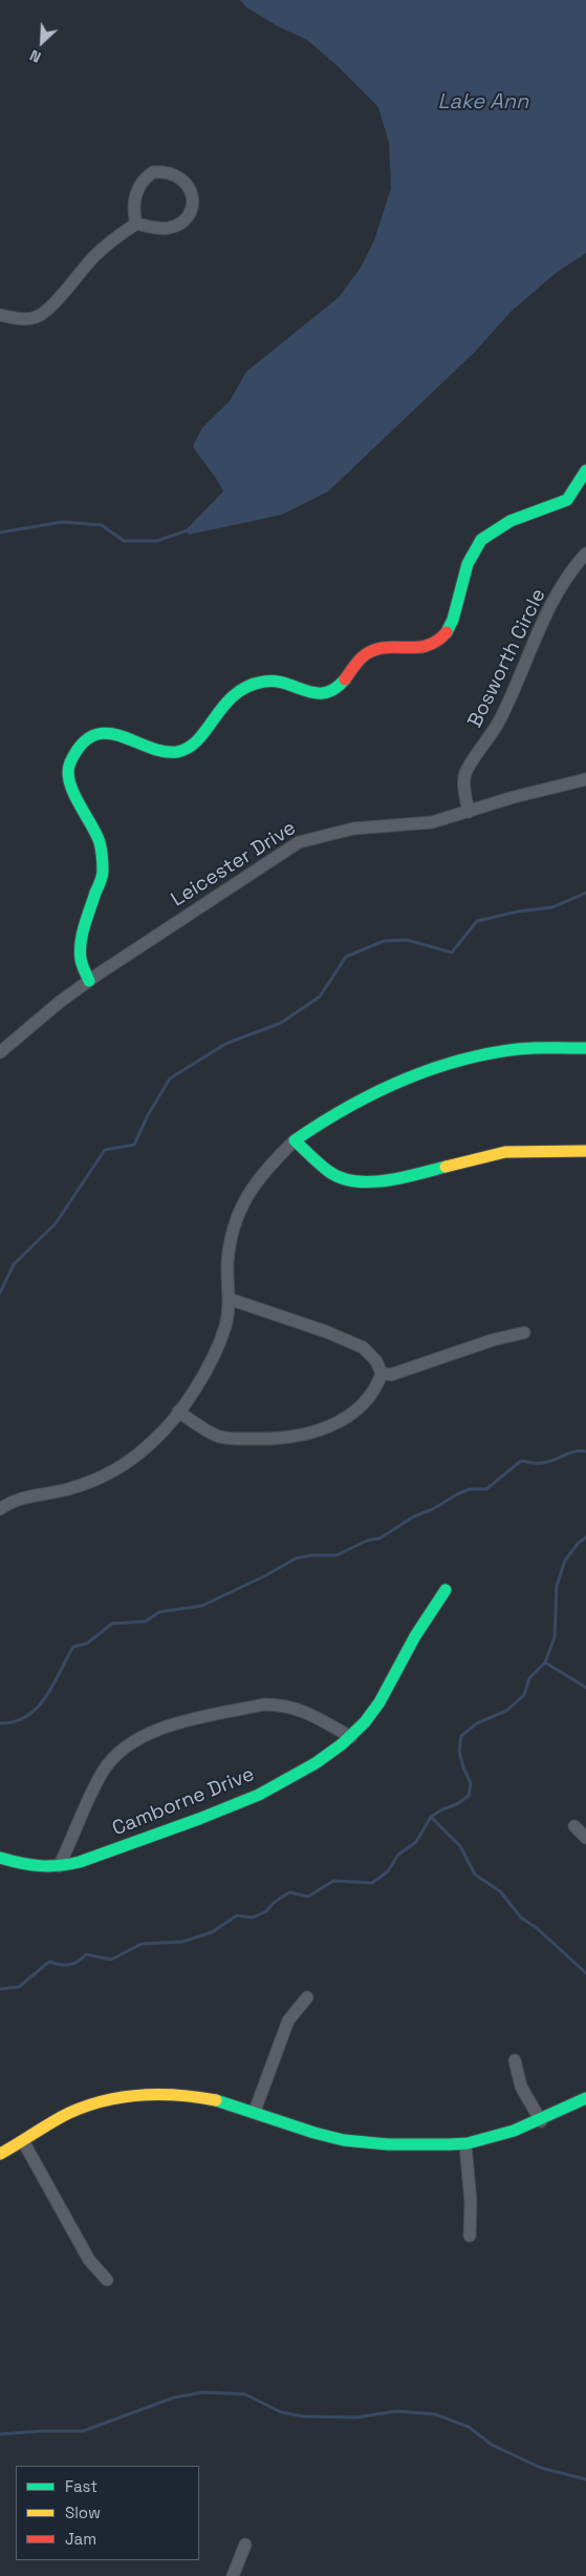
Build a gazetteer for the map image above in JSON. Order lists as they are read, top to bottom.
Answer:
{
  "streets": {
    "street": ["Bosworth Circle", "Leicester Drive", "Camborne Drive"]
  },
  "crossings": [
    ["Bosworth Circle", "Leicester Drive"]
  ],
  "water": ["Lake Ann"],
  "legend": ["Fast", "Slow", "Jam"],
  "north": "bottom left"
}
